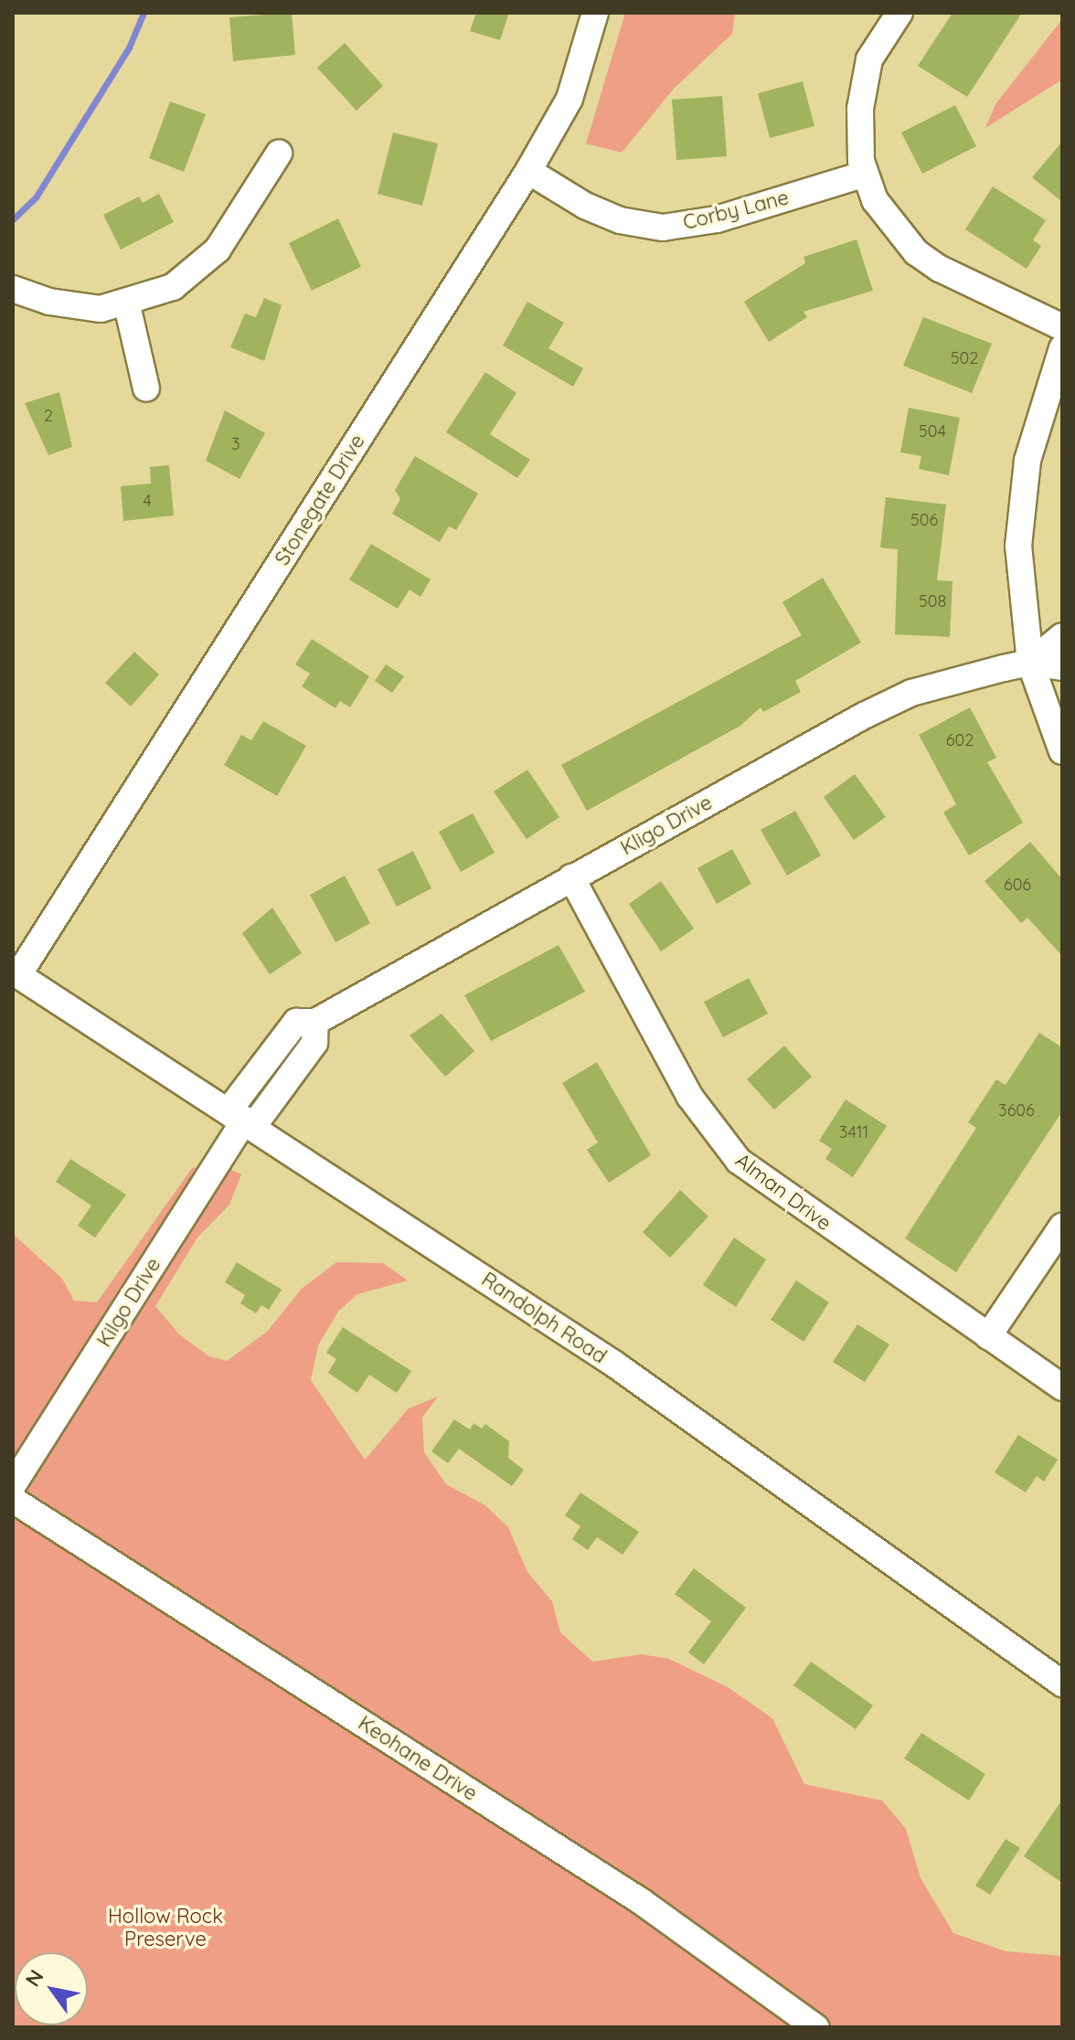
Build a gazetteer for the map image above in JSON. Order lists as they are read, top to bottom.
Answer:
{
  "streets": {
    "street": [
      "Corby Lane",
      "Stonegate Drive",
      "Kligo Drive",
      "Alman Drive",
      "Kilgo Drive",
      "Randolph Road",
      "Keohane Drive"
    ]
  },
  "crossings": [
    ["Corby Lane", "Stonegate Drive"],
    ["Stonegate Drive", "Randolph Road"],
    ["Kligo Drive", "Alman Drive"],
    ["Kligo Drive", "Kilgo Drive"],
    ["Kligo Drive", "Randolph Road"],
    ["Kilgo Drive", "Randolph Road"]
  ],
  "parks": ["Hollow Rock Preserve"],
  "house_numbers": [
    "502",
    "2",
    "504",
    "3",
    "4",
    "506",
    "508",
    "602",
    "606",
    "3606",
    "3411"
  ],
  "north": "top left"
}
